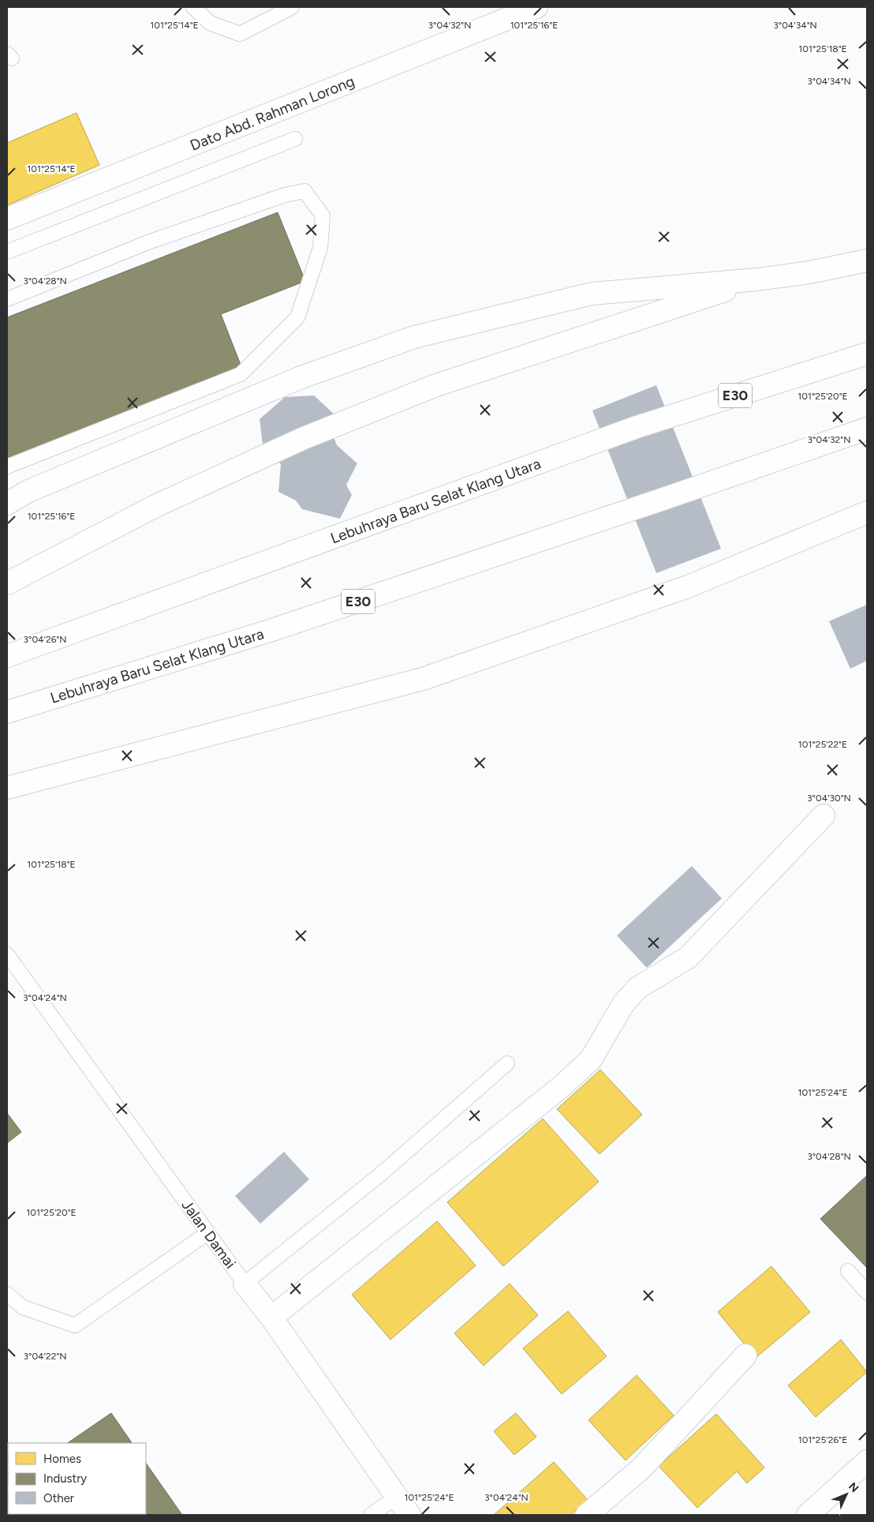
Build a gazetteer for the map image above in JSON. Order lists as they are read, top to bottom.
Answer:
{
  "streets": {
    "main road": [
      "Dato Abd. Rahman Lorong",
      "E30",
      "Lebuhraya Baru Selat Klang Utara",
      "Jalan Damai"
    ]
  },
  "legend": ["Homes", "Industry", "Other"],
  "north": "top right",
  "coordinates": [
    "101°25'14\"E",
    "101°25'16\"E",
    "3°04'32\"N",
    "3°04'34\"N",
    "101°25'18\"E",
    "3°04'28\"N",
    "101°25'20\"E",
    "3°04'26\"N",
    "101°25'22\"E",
    "3°04'30\"N",
    "3°04'24\"N",
    "101°25'24\"E",
    "3°04'22\"N",
    "101°25'26\"E"
  ]
}
